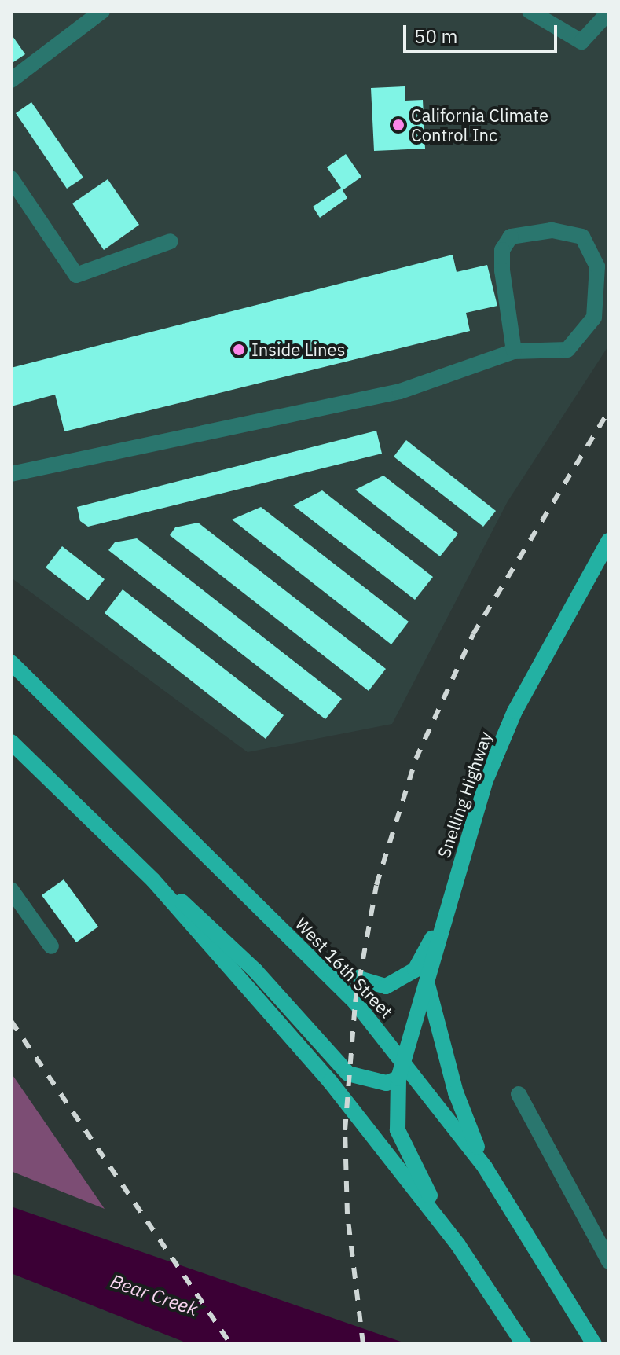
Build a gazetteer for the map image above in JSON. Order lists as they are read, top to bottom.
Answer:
{
  "streets": {
    "main road": ["Snelling Highway", "West 16th Street"]
  },
  "crossings": [
    ["Snelling Highway", "West 16th Street"]
  ],
  "water": ["Bear Creek"],
  "places": ["California Climate Control Inc", "Inside Lines"],
  "scale_bar": "50 m"
}
